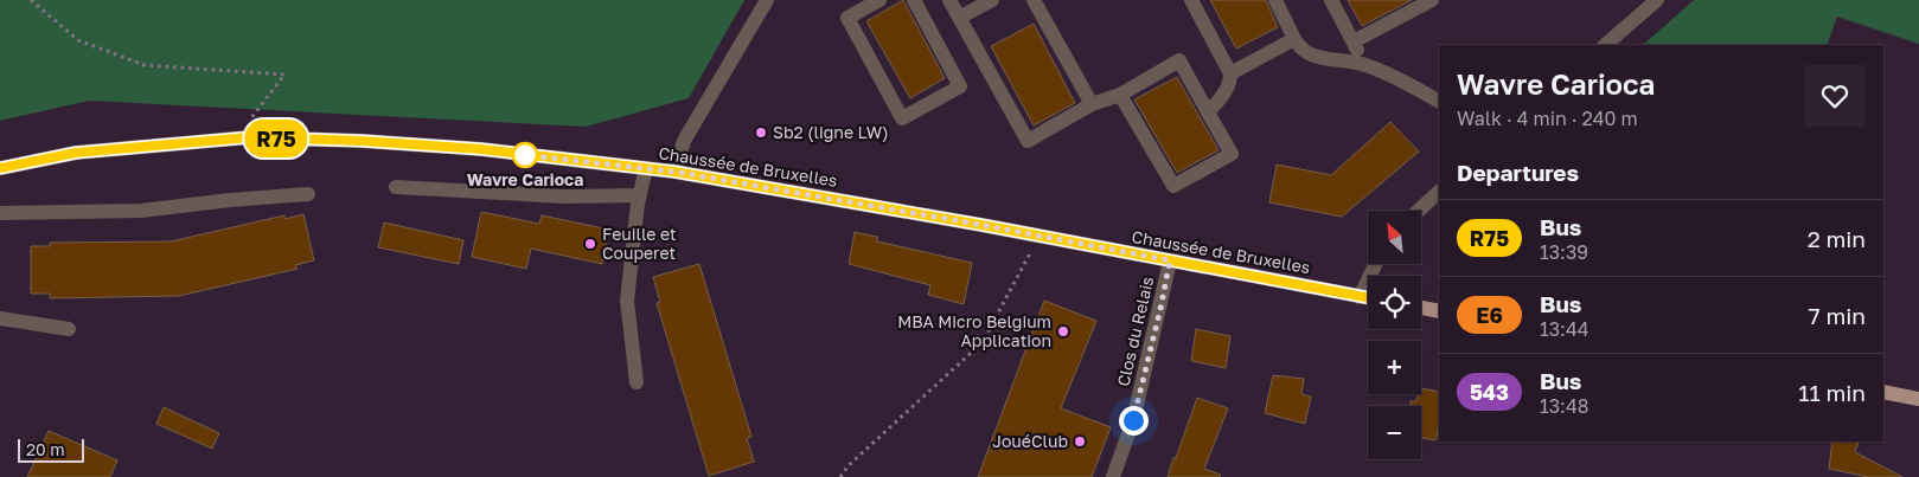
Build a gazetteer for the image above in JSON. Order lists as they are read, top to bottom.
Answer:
{
  "streets": {
    "main road": ["Chaussée de Bruxelles"],
    "street": ["Clos du Relais"]
  },
  "crossings": [
    ["Chaussée de Bruxelles", "Clos du Relais"]
  ],
  "places": [
    "Sb2 (ligne LW)",
    "Wavre Carioca",
    "Feuille et Couperet",
    "MBA Micro Belgium Application",
    "JouéClub"
  ],
  "lines": ["bus line R75"],
  "scale_bar": "20 m",
  "north": "top left",
  "page": {
    "on_map": "R75",
    "heading": [
      ["Wavre Carioca", "Walk · 4 min · 240 m"],
      "Departures"
    ],
    "list": [
      {
        "mark": "R75",
        "name": "Bus",
        "note": "13:39",
        "value": "2 min"
      },
      {
        "mark": "E6",
        "name": "Bus",
        "note": "13:44",
        "value": "7 min"
      },
      {
        "mark": "543",
        "name": "Bus",
        "note": "13:48",
        "value": "11 min"
      }
    ],
    "map_buttons": ["+", "−"],
    "scale": "20 m"
  }
}
